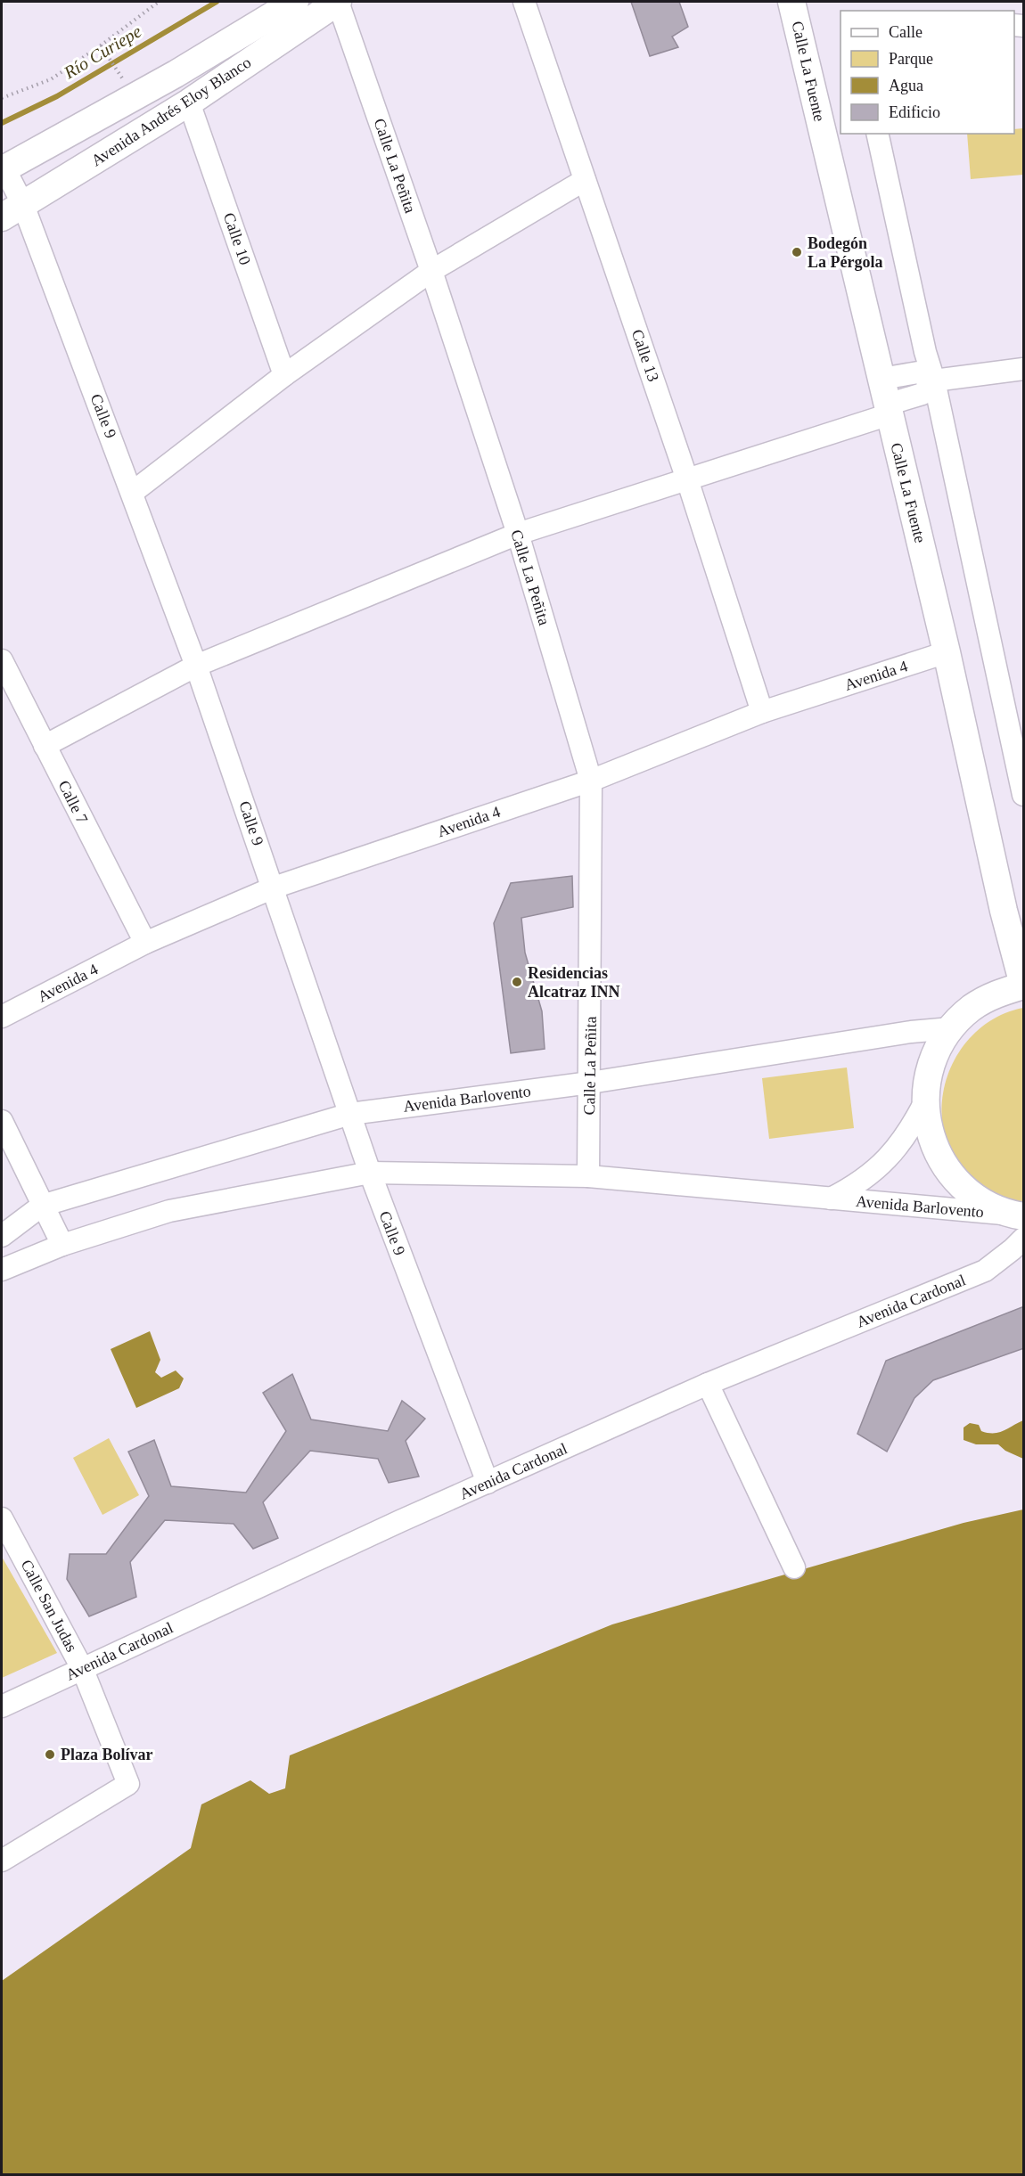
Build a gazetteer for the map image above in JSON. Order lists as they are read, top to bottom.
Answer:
{
  "streets": {
    "main road": ["Calle La Fuente", "Avenida Andrés Eloy Blanco"],
    "street": [
      "Calle La Peñita",
      "Calle 10",
      "Calle 13",
      "Calle 9",
      "Avenida 4",
      "Calle 7",
      "Avenida Barlovento",
      "Avenida Cardonal",
      "Calle San Judas"
    ]
  },
  "crossings": [
    ["Calle La Fuente", "Avenida 4"],
    ["Avenida Andrés Eloy Blanco", "Calle La Peñita"],
    ["Avenida Andrés Eloy Blanco", "Calle 10"],
    ["Avenida Andrés Eloy Blanco", "Calle 9"],
    ["Calle La Peñita", "Avenida 4"],
    ["Calle La Peñita", "Avenida Barlovento"],
    ["Calle 13", "Avenida 4"],
    ["Calle 9", "Avenida 4"],
    ["Calle 9", "Avenida Barlovento"],
    ["Calle 9", "Avenida Cardonal"],
    ["Avenida 4", "Calle 7"],
    ["Avenida Cardonal", "Calle San Judas"]
  ],
  "water": ["Río Curiepe"],
  "places": ["Bodegón La Pérgola", "Residencias Alcatraz INN", "Plaza Bolívar"],
  "legend": [
    "Calle",
    "Parque",
    "Agua",
    "Edificio"
  ]
}
